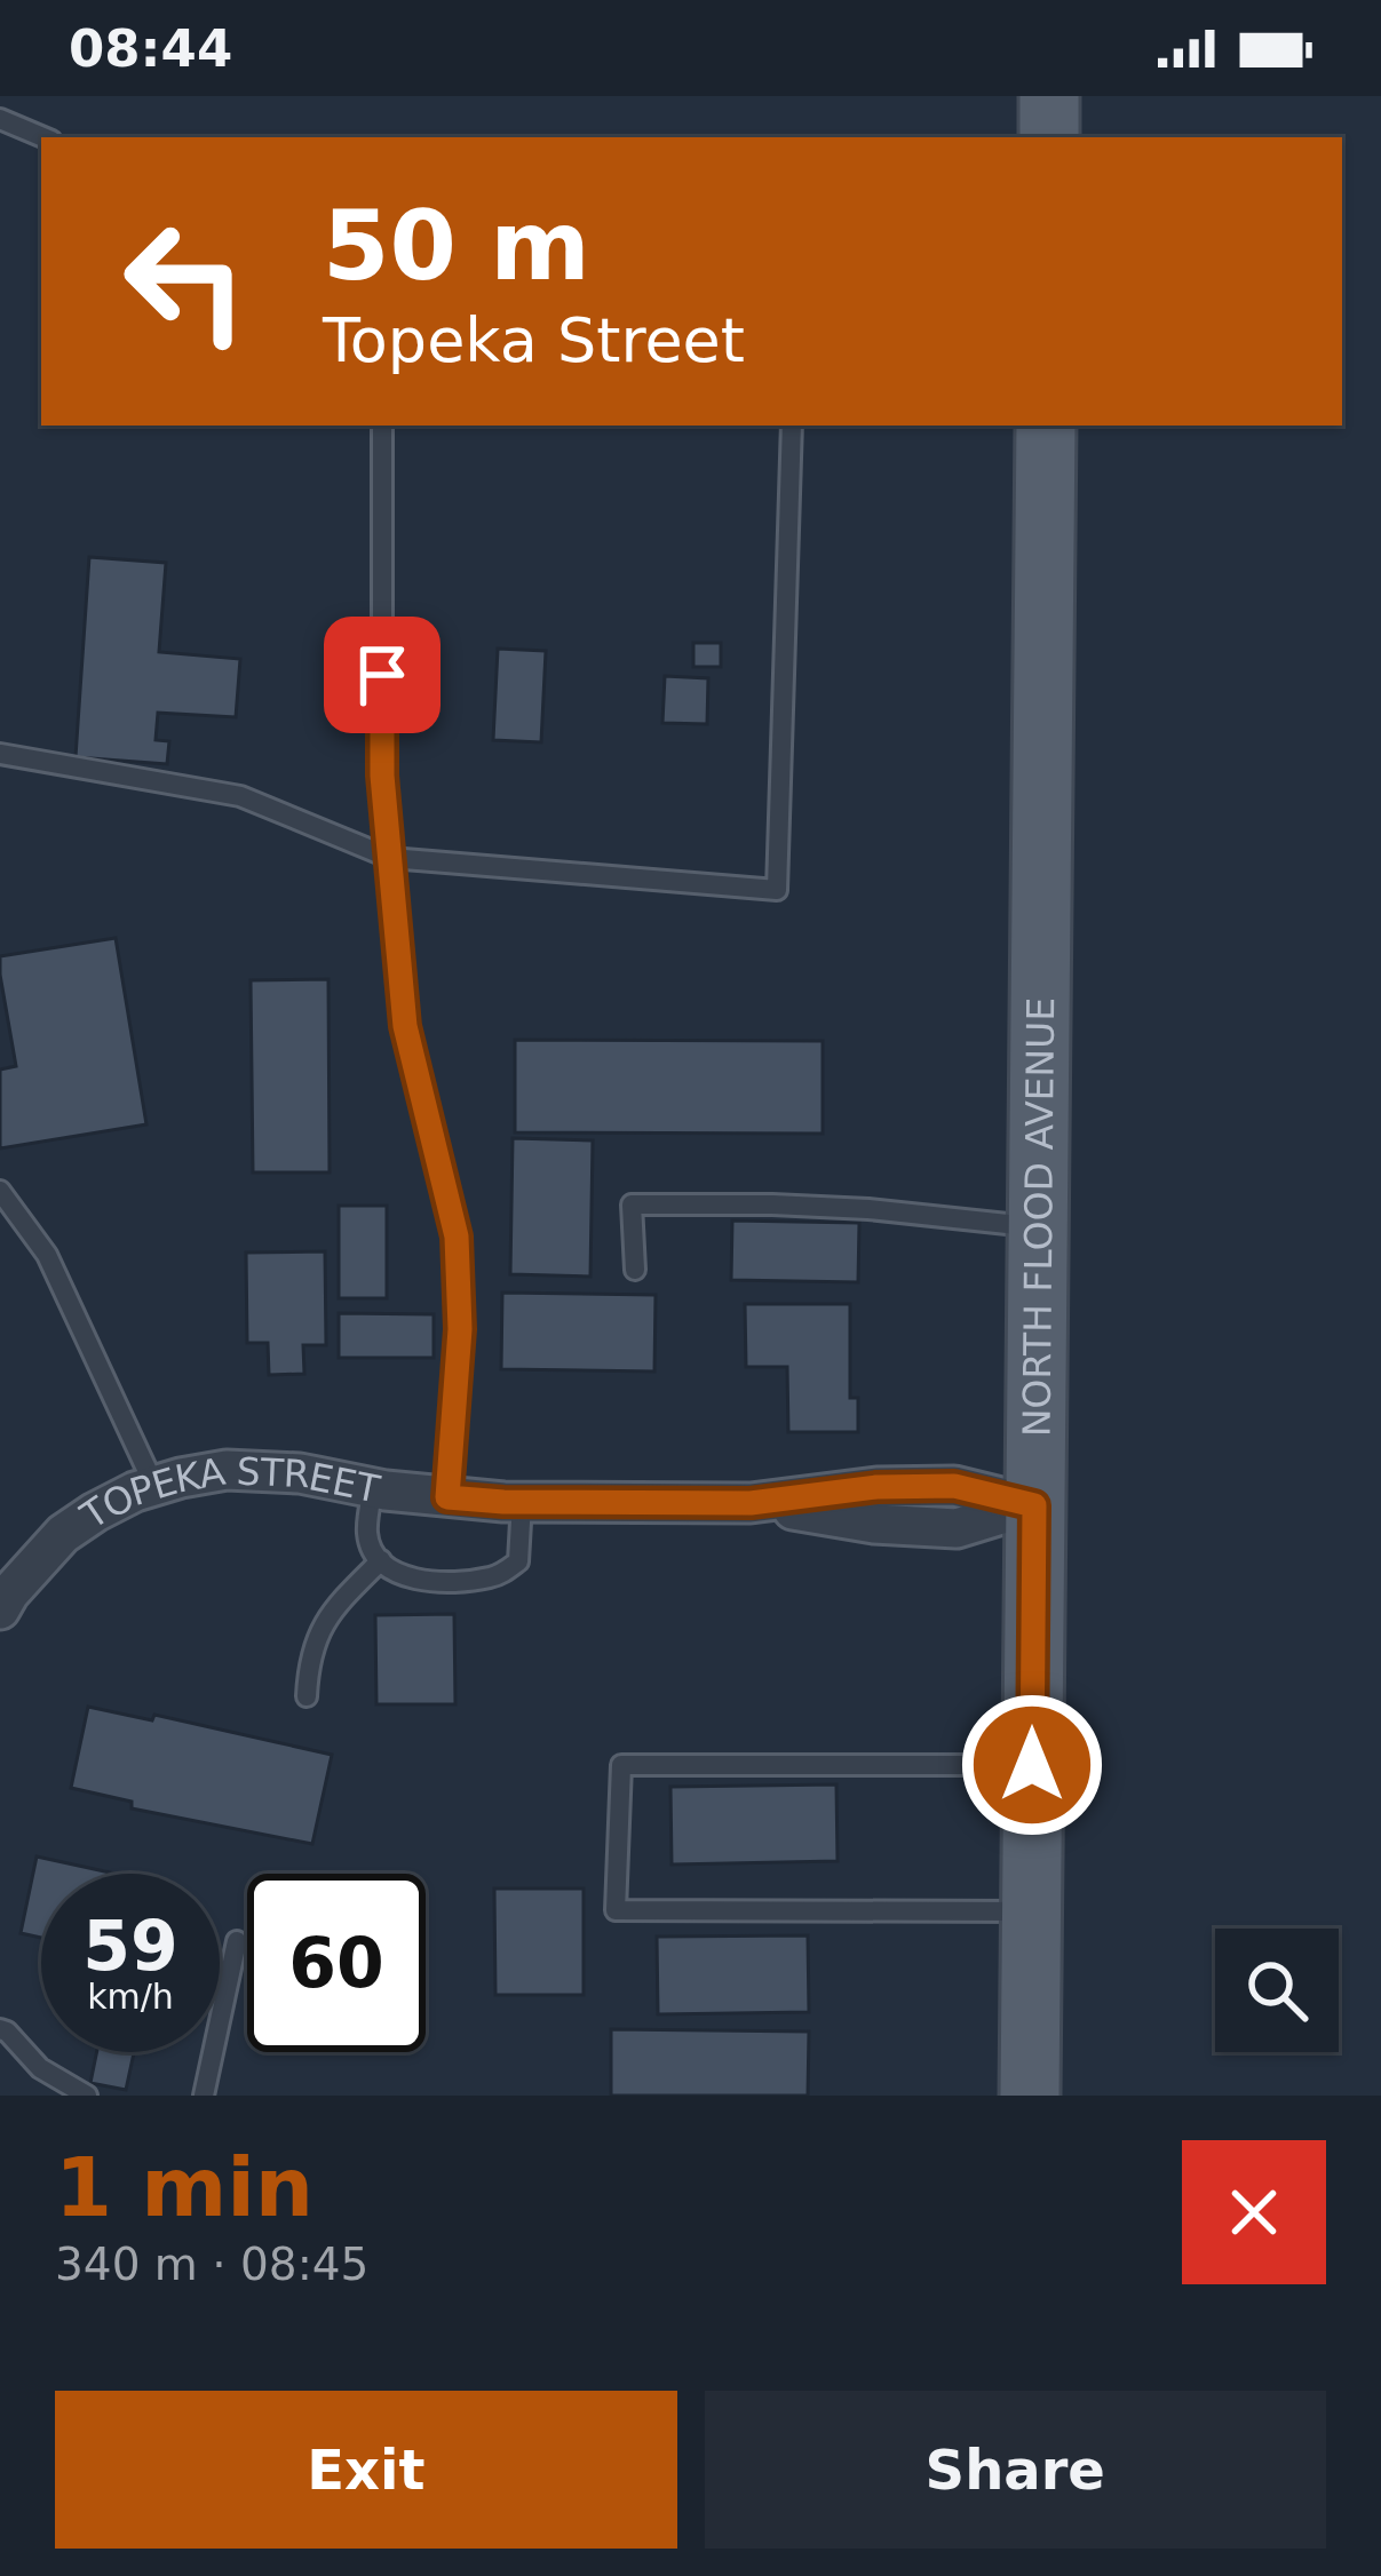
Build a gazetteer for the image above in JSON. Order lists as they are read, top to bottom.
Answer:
{
  "streets": {
    "main road": ["NORTH FLOOD AVENUE"],
    "street": ["TOPEKA STREET"]
  },
  "crossings": [
    ["NORTH FLOOD AVENUE", "TOPEKA STREET"]
  ],
  "page": {
    "status": "08:44",
    "turn": ["50 m", "Topeka Street"],
    "speed": "59 km/h",
    "limit": "60",
    "heading": ["1 min", "340 m · 08:45"],
    "buttons": ["Exit", "Share"]
  }
}
